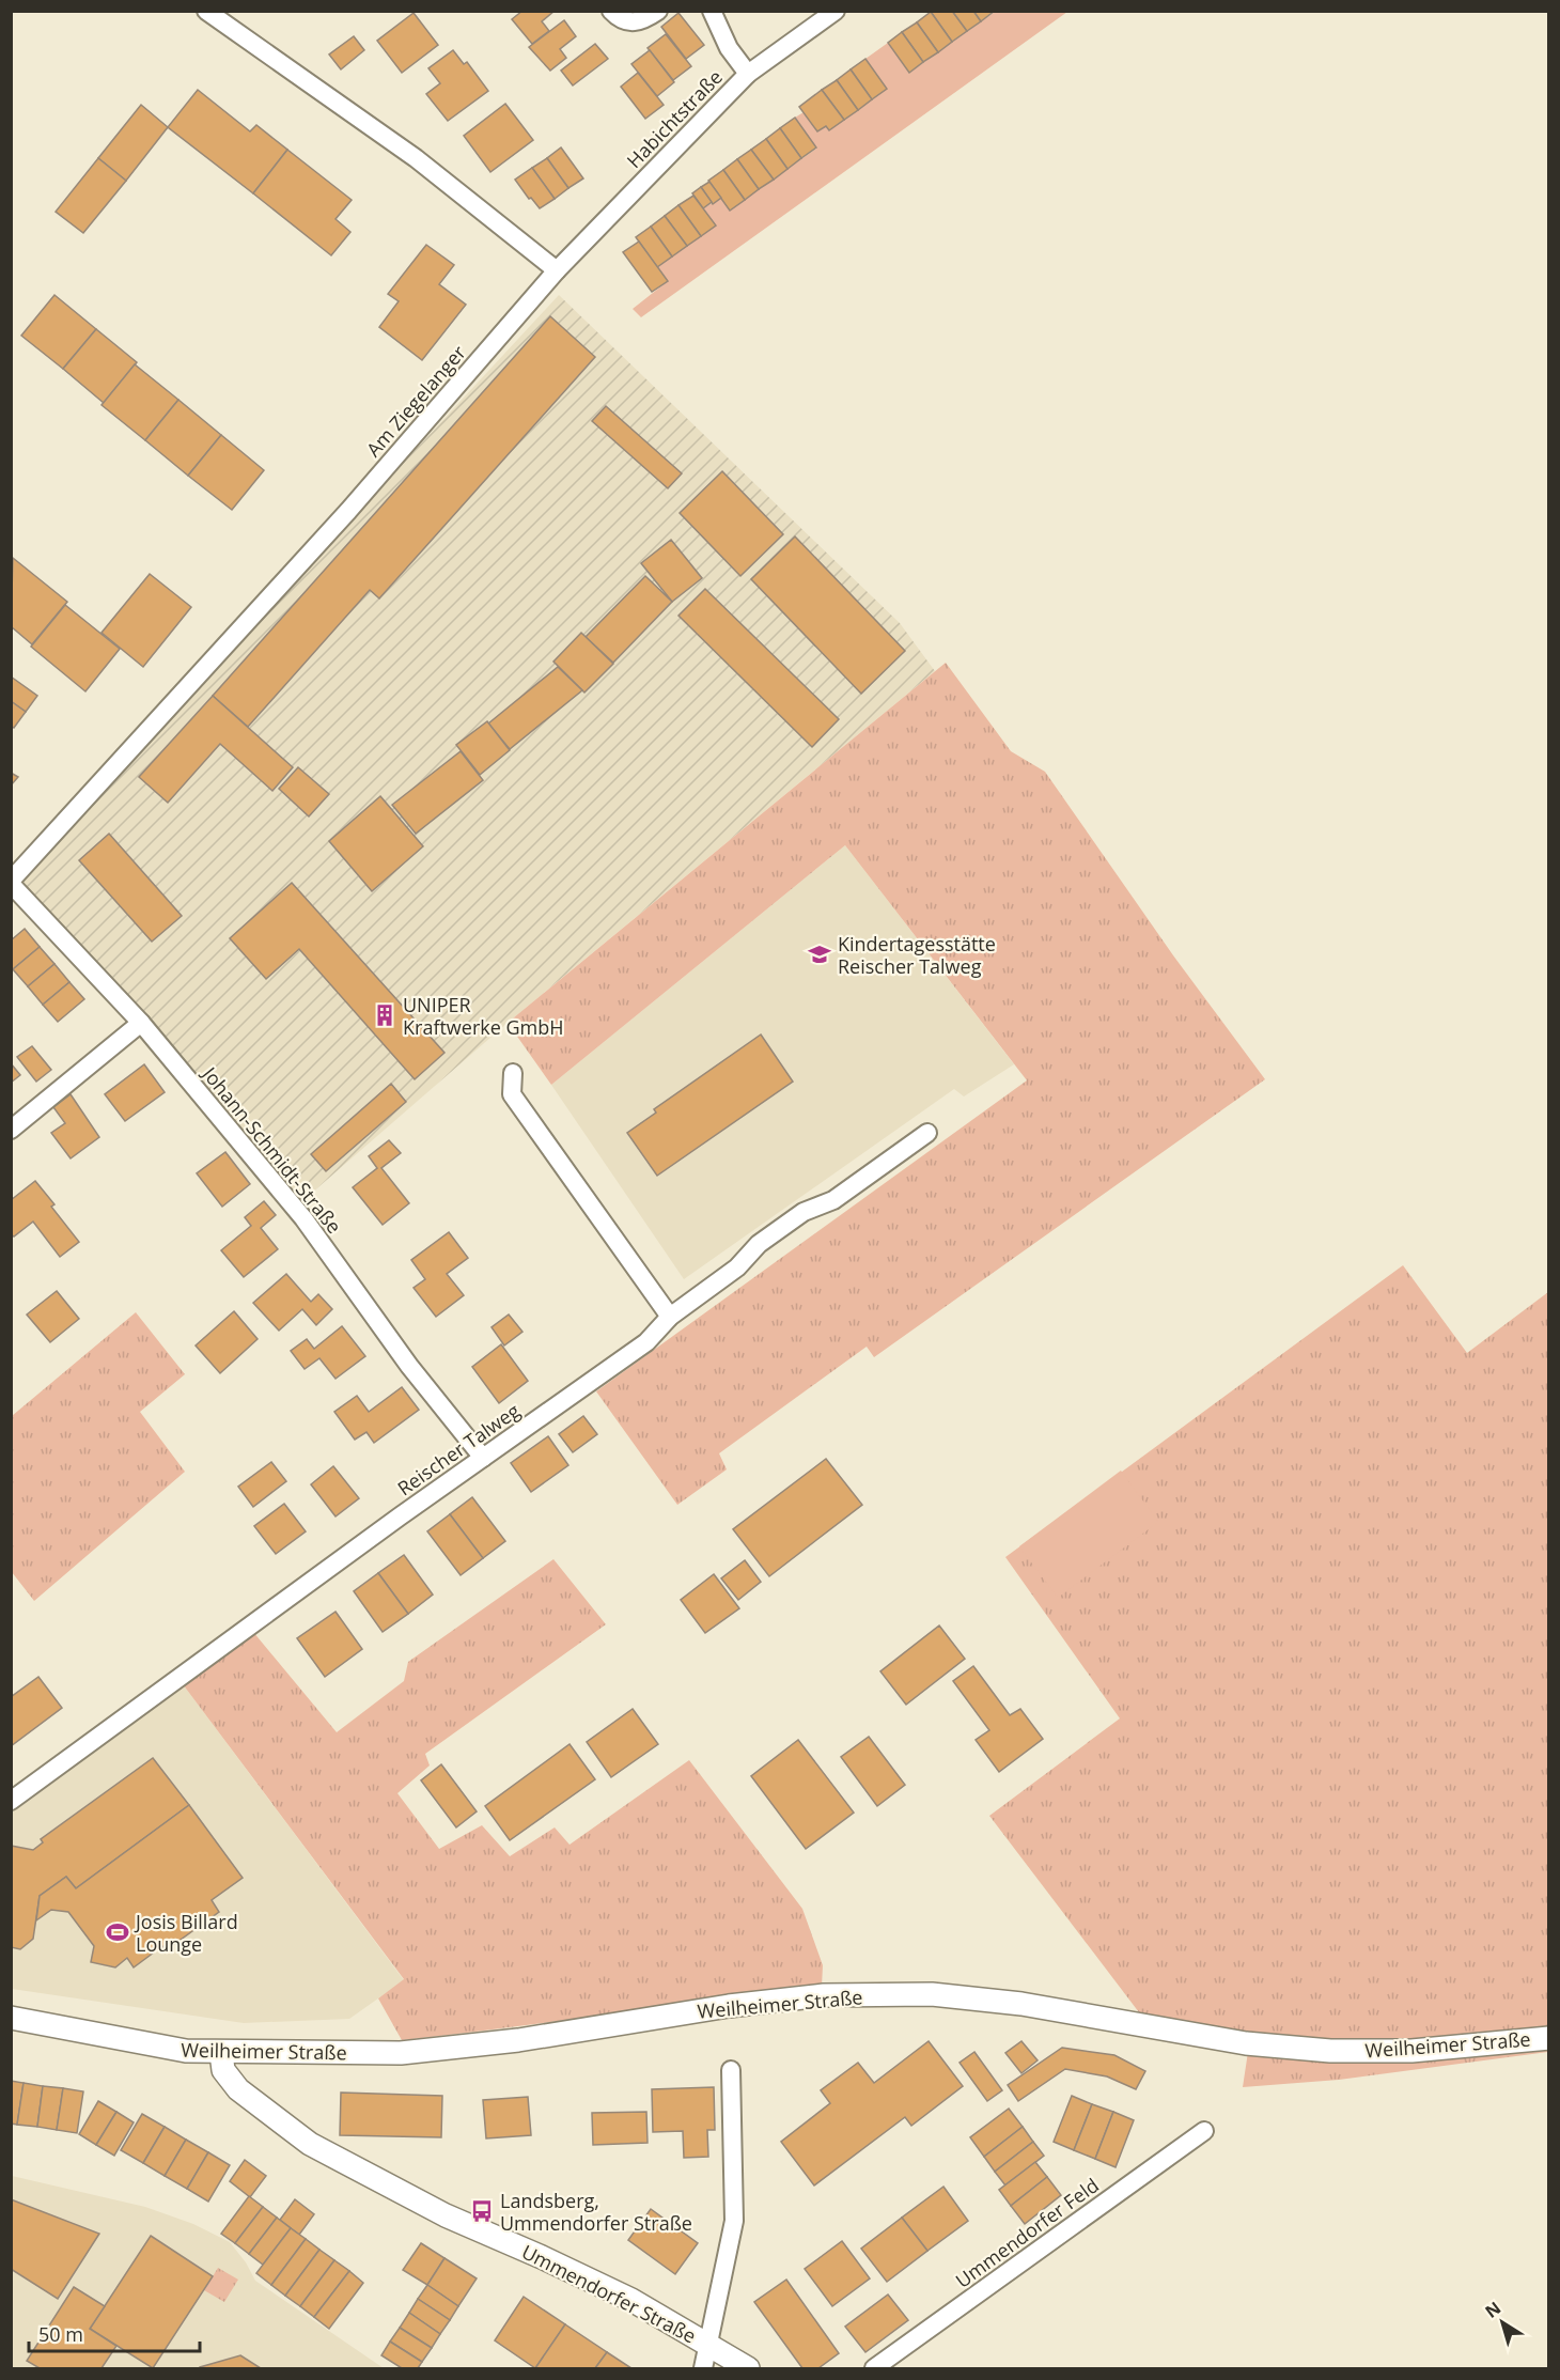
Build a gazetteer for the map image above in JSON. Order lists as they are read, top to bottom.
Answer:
{
  "streets": {
    "street": [
      "Habichtstraße",
      "Am Ziegelanger",
      "Johann-Schmidt-Straße",
      "Reischer Talweg",
      "Weilheimer Straße",
      "Ummendorfer Feld",
      "Ummendorfer Straße"
    ]
  },
  "crossings": [
    ["Habichtstraße", "Am Ziegelanger"],
    ["Am Ziegelanger", "Johann-Schmidt-Straße"],
    ["Johann-Schmidt-Straße", "Reischer Talweg"],
    ["Weilheimer Straße", "Ummendorfer Straße"]
  ],
  "places": {
    "school or university": ["Kindertagesstätte Reischer Talweg"],
    "building": ["UNIPER Kraftwerke GmbH"],
    "sports": ["Josis Billard Lounge"],
    "bus stop": ["Landsberg, Ummendorfer Straße"]
  },
  "scale_bar": "50 m",
  "north": "top left"
}
